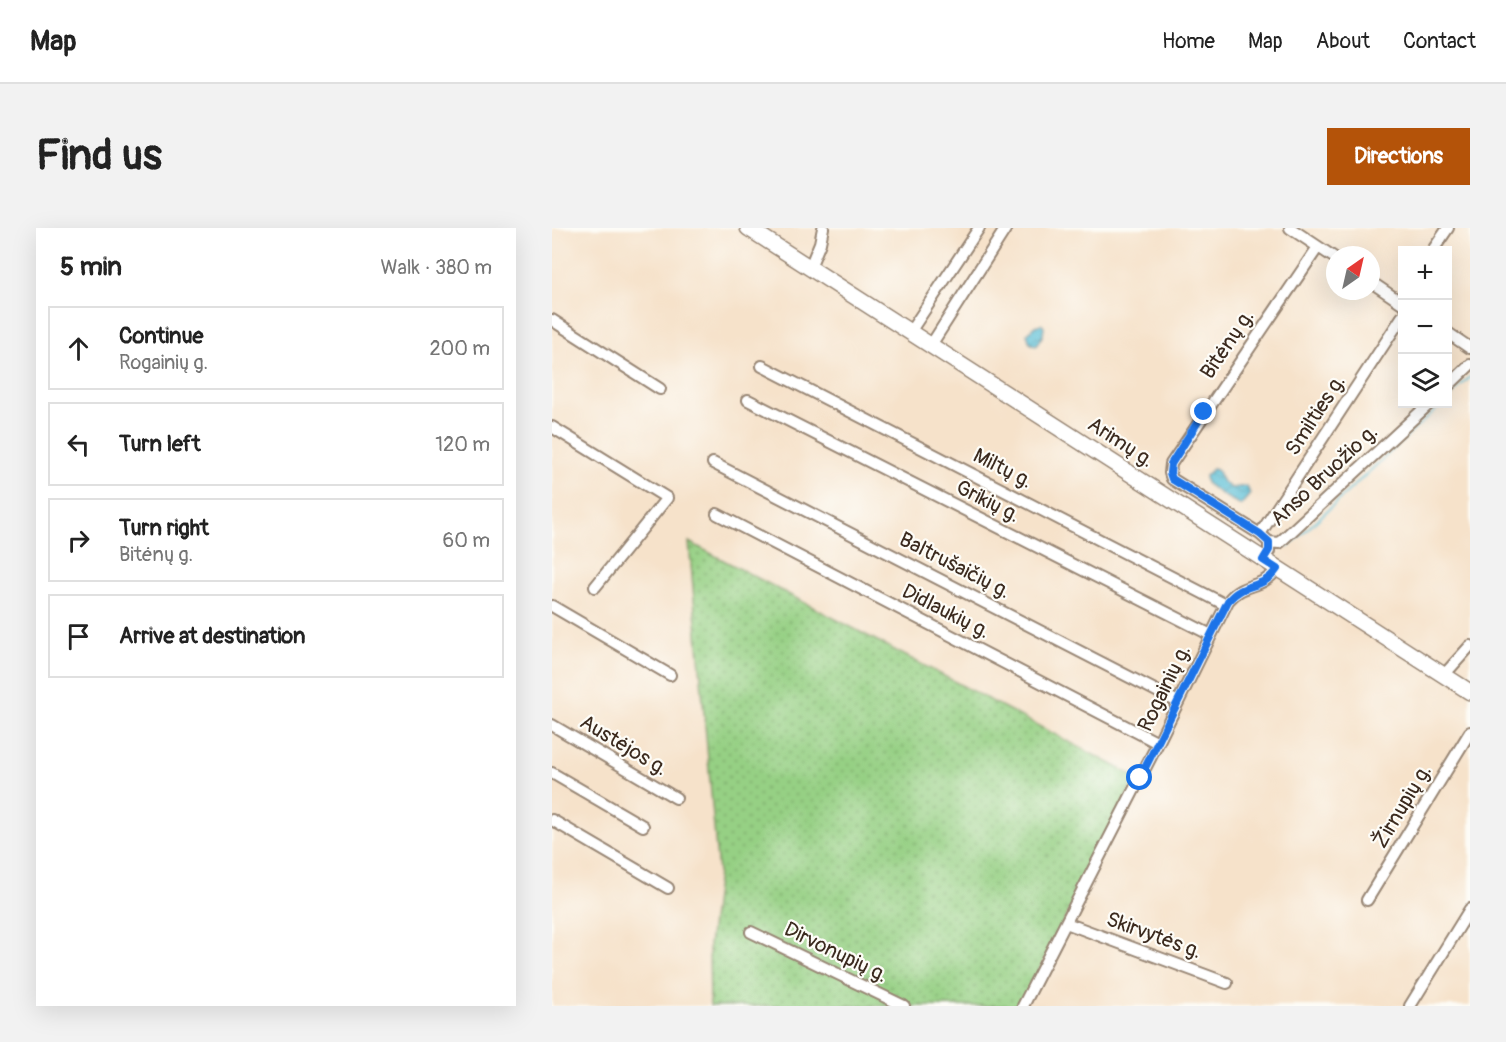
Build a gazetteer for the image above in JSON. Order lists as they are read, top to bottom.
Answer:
{
  "streets": {
    "main road": ["Arimų g."],
    "street": [
      "Bitėnų g.",
      "Smilties g.",
      "Miltų g.",
      "Anso Bruožio g.",
      "Grikių g.",
      "Baltrušaičių g.",
      "Didlaukių g.",
      "Rogainių g.",
      "Austėjos g.",
      "Žirnupių g.",
      "Skirvytės g.",
      "Dirvonupių g."
    ]
  },
  "crossings": [
    ["Bitėnų g.", "Smilties g."],
    ["Arimų g.", "Rogainių g."],
    ["Miltų g.", "Rogainių g."],
    ["Grikių g.", "Rogainių g."],
    ["Baltrušaičių g.", "Rogainių g."],
    ["Didlaukių g.", "Rogainių g."],
    ["Rogainių g.", "Skirvytės g."]
  ],
  "north": "top right",
  "page": {
    "header": "Map",
    "nav": [
      "Home",
      "Map",
      "About",
      "Contact"
    ],
    "buttons": "Directions",
    "title": "Find us",
    "heading": ["5 min", "Walk · 380 m"],
    "map_buttons": ["+", "−"],
    "list": [
      ["Continue", "Rogainių g.", "200 m"],
      ["Turn left", "120 m"],
      ["Turn right", "Bitėnų g.", "60 m"],
      "Arrive at destination"
    ]
  }
}
